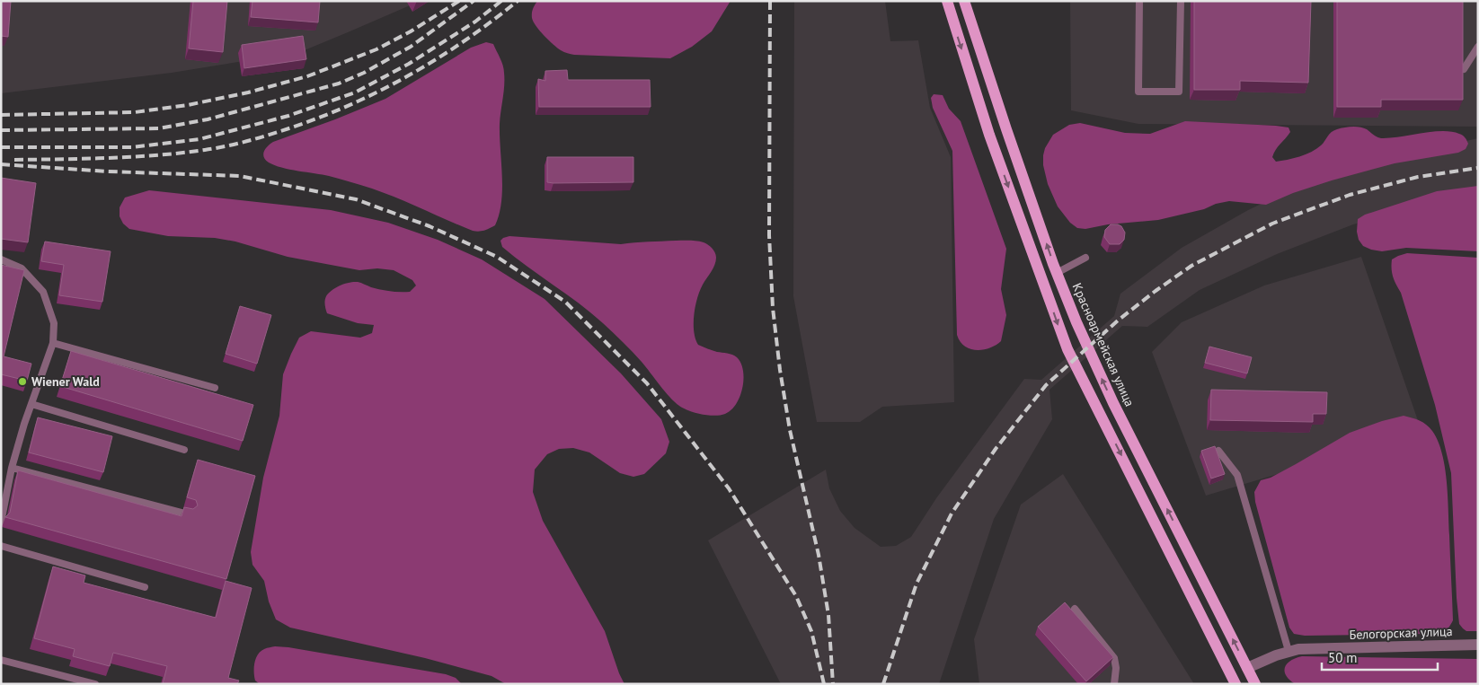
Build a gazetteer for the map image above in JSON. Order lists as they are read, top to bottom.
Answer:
{
  "streets": {
    "main road": ["Красноармейская улица"],
    "street": ["Белогорская улица"]
  },
  "crossings": [
    ["Красноармейская улица", "Белогорская улица"]
  ],
  "places": ["Wiener Wald"],
  "scale_bar": "50 m"
}
